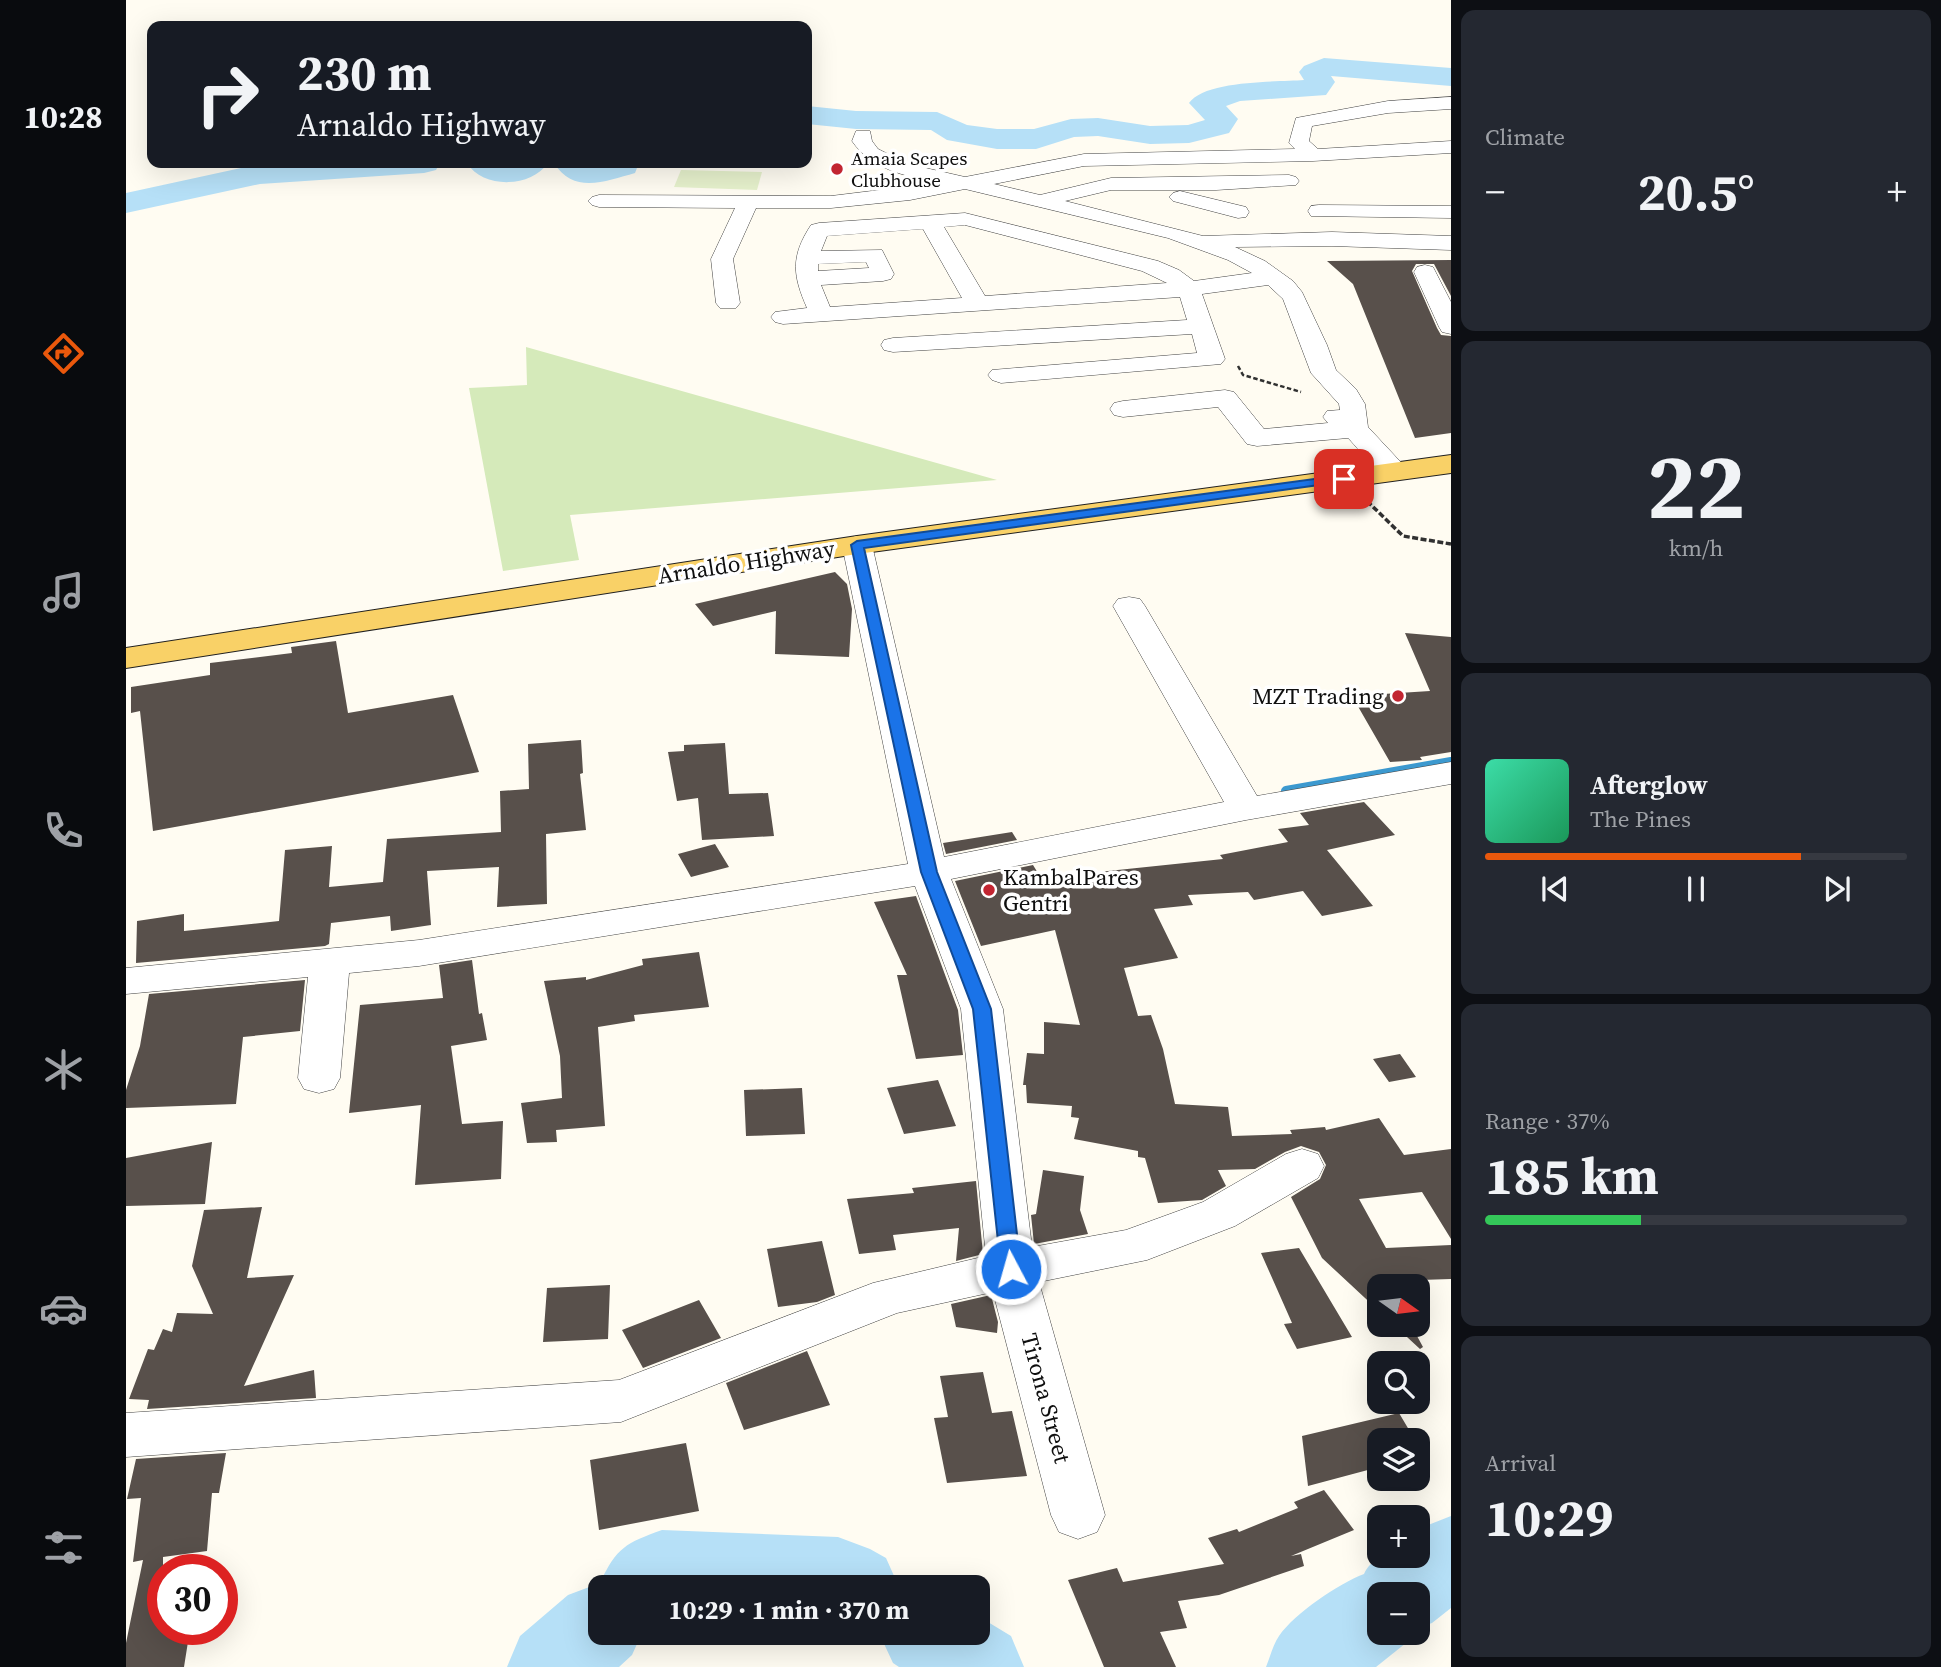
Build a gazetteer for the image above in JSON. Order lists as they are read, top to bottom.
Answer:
{
  "streets": {
    "main road": ["Arnaldo Highway"],
    "street": ["Tirona Street"]
  },
  "crossings": [
    ["Arnaldo Highway", "Tirona Street"]
  ],
  "places": ["Amaia Scapes Clubhouse", "MZT Trading", "KambalPares Gentri"],
  "north": "right",
  "page": {
    "tabs": "10:28",
    "tile": [
      "Climate",
      ["22", "km/h"],
      ["Range · 37%", "185 km"],
      ["Arrival", "10:29"]
    ],
    "turn": ["230 m", "Arnaldo Highway"],
    "heat": ["−", "20.5°", "+"],
    "song": ["Afterglow", "The Pines"],
    "map_buttons": ["+", "−"],
    "limit": "30",
    "trip": "10:29 · 1 min · 370 m"
  }
}
